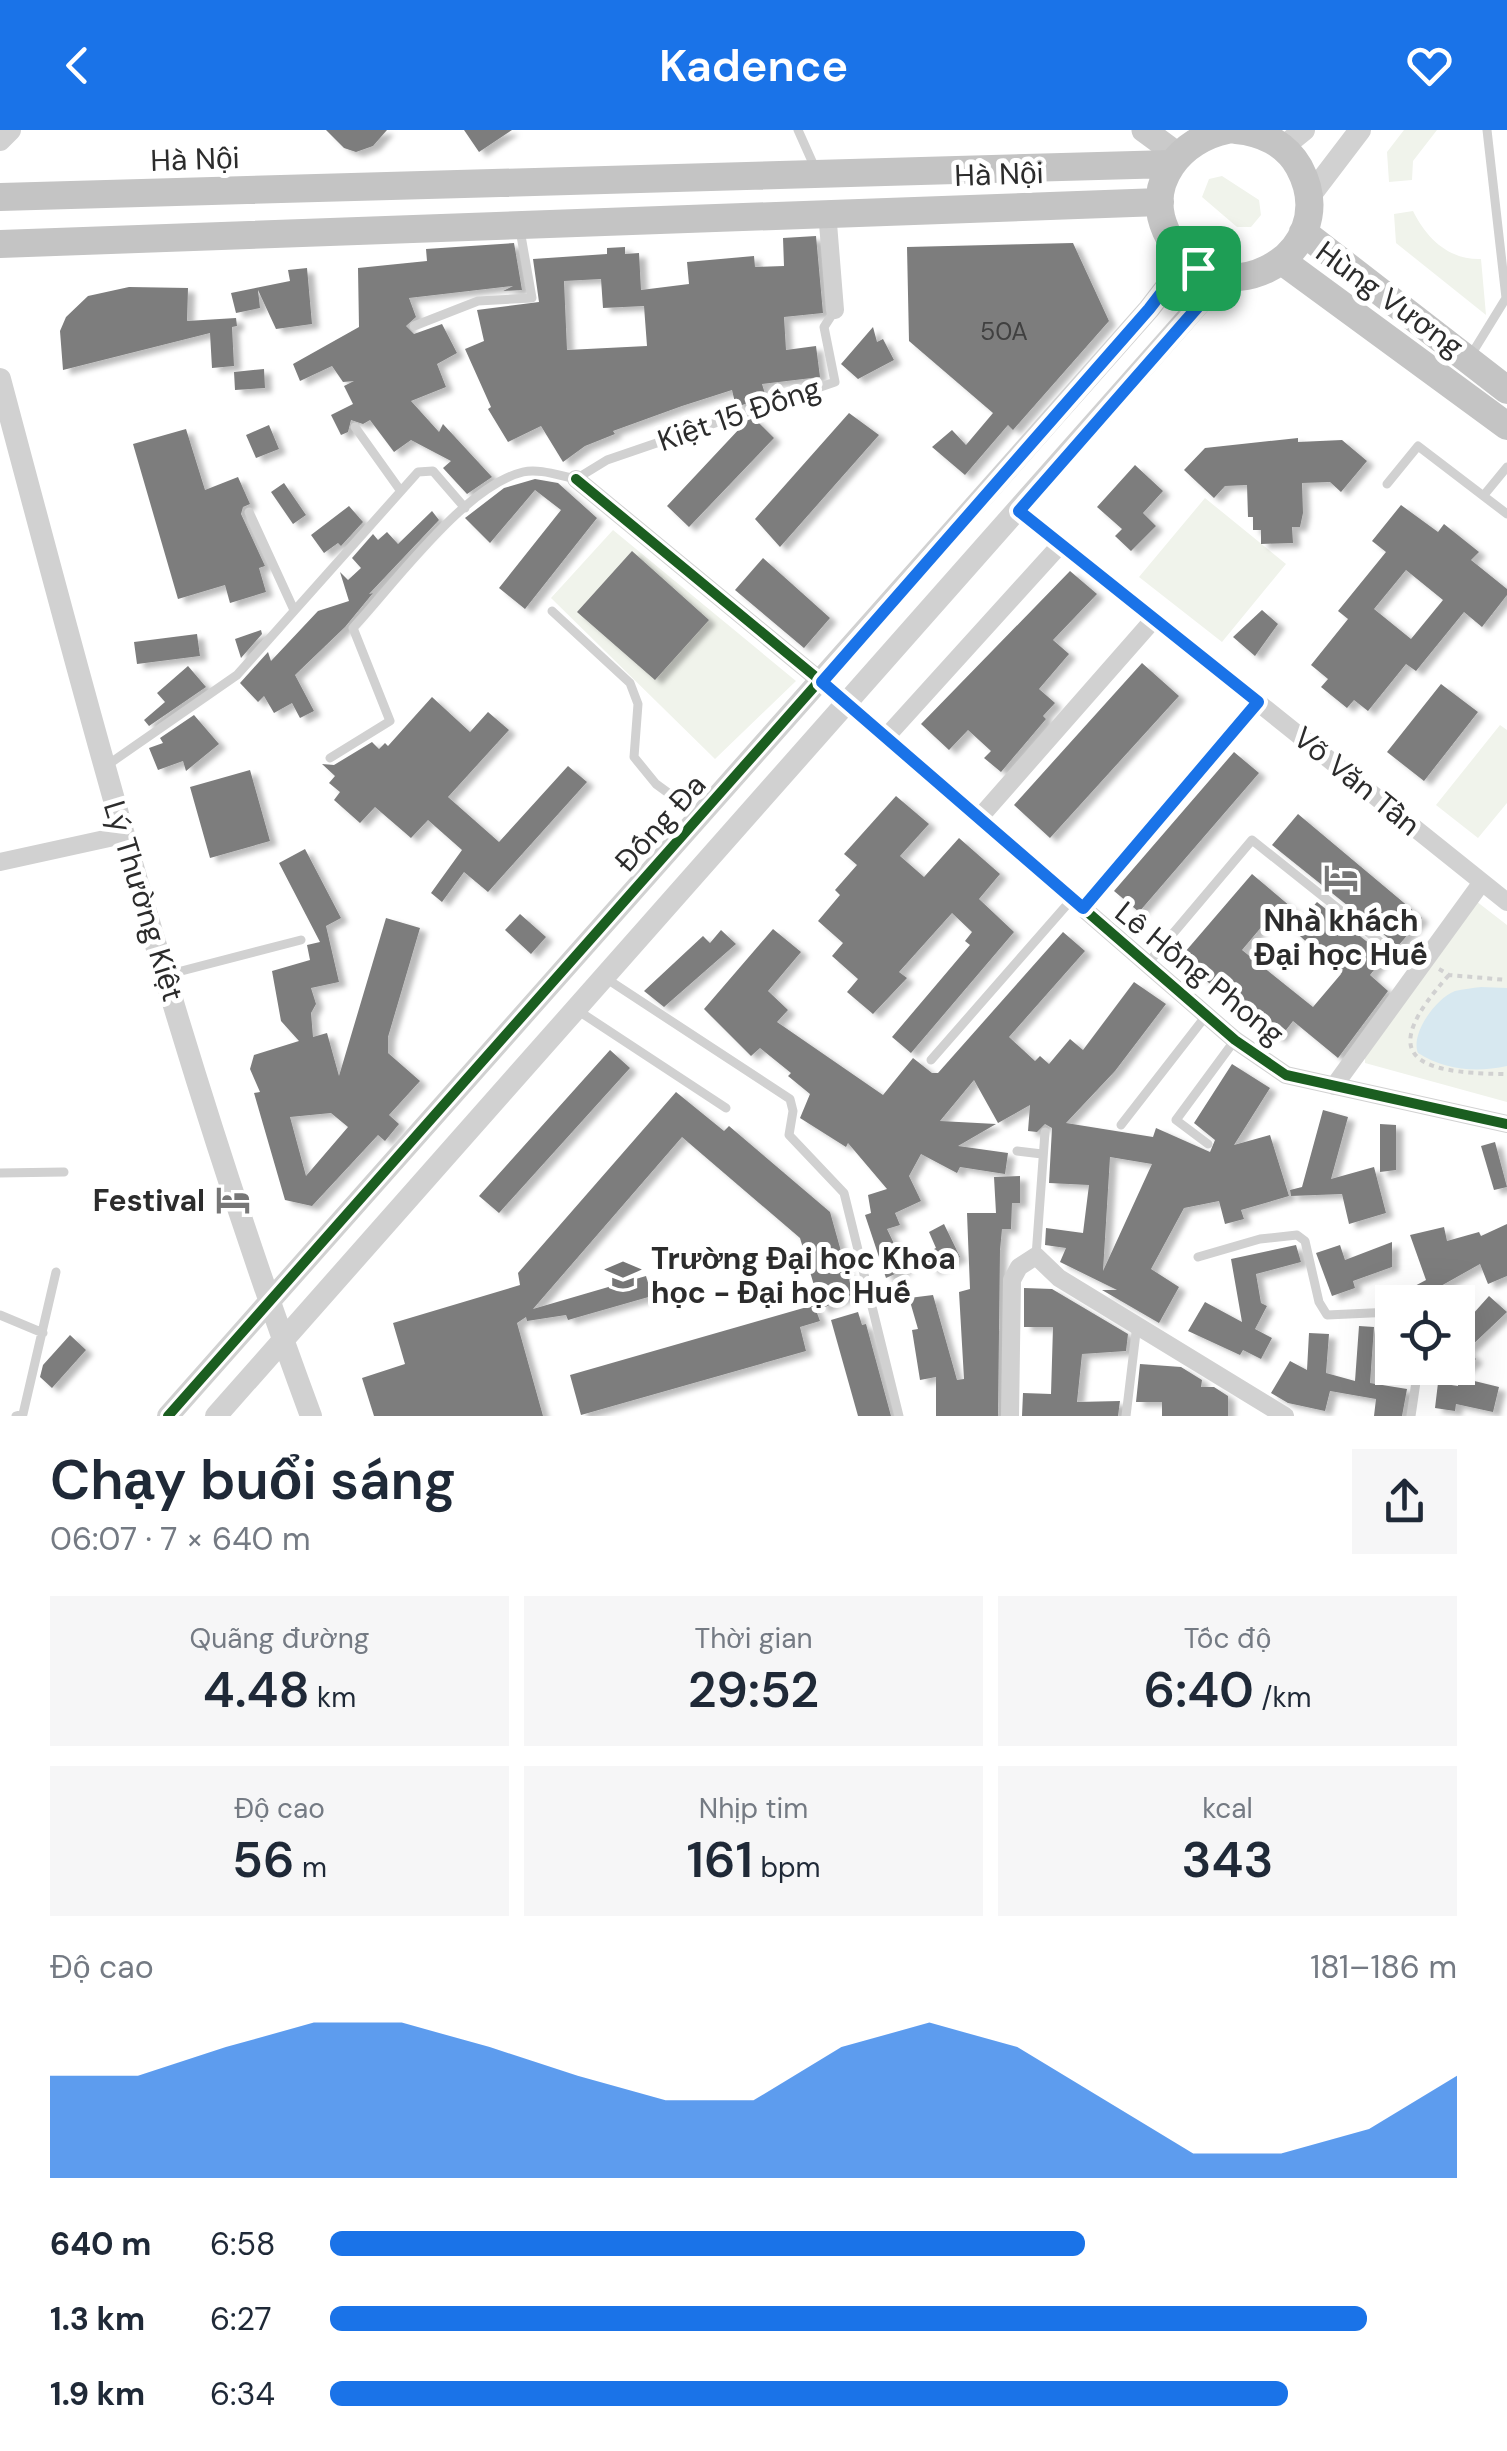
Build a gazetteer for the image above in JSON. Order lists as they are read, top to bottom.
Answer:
{
  "streets": {
    "main road": ["Hà Nội", "Hùng Vương"],
    "street": [
      "Võ Văn Tần",
      "Đống Đa",
      "Lý Thường Kiệt",
      "Lê Hồng Phong"
    ],
    "lane": ["Kiệt 15 Đống"]
  },
  "crossings": [
    ["Kiệt 15 Đống", "Lê Hồng Phong"],
    ["Võ Văn Tần", "Đống Đa"],
    ["Đống Đa", "Lý Thường Kiệt"],
    ["Đống Đa", "Lê Hồng Phong"]
  ],
  "places": {
    "hotel": ["Nhà khách Đại học Huế", "Festival"],
    "school or university": ["Trường Đại học Khoa học - Đại học Huế"]
  },
  "house_numbers": ["50A"],
  "page": {
    "header": "Kadence",
    "heading": ["Chạy buổi sáng", "06:07 · 7 × 640 m"],
    "stats": [
      ["Quãng đường", "4.48 km"],
      ["Thời gian", "29:52"],
      ["Tốc độ", "6:40 /km"],
      ["Độ cao", "56 m"],
      ["Nhịp tim", "161 bpm"],
      ["kcal", "343"]
    ],
    "chart": ["Độ cao", "181–186 m"],
    "list": [
      {
        "name": "640 m",
        "note": "6:58"
      },
      {
        "name": "1.3 km",
        "note": "6:27"
      },
      {
        "name": "1.9 km",
        "note": "6:34"
      }
    ]
  }
}
